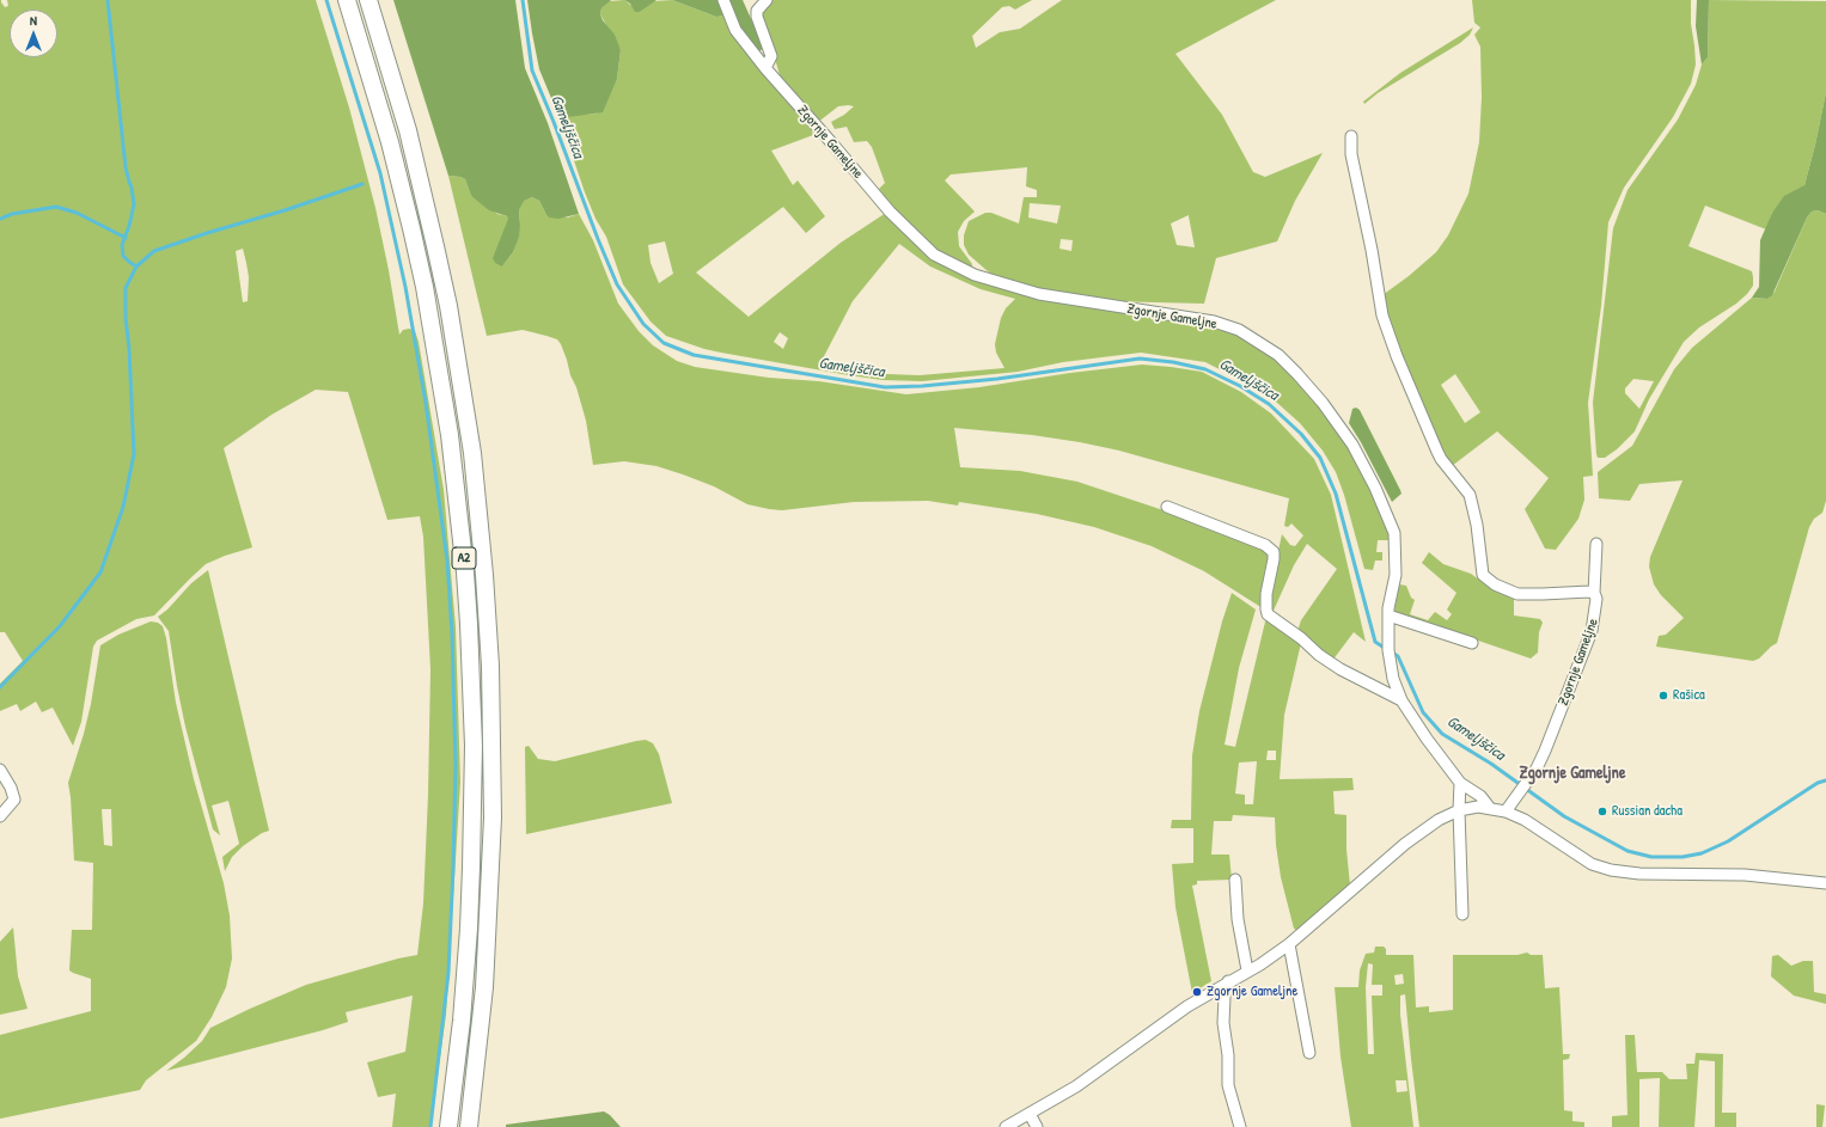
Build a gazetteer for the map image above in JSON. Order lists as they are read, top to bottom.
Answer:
{
  "streets": {
    "highway": ["A2"],
    "street": ["Zgornje Gameljne"]
  },
  "districts": ["Zgornje Gameljne"],
  "water": ["Gameljščica"],
  "places": ["Rašica", "Russian dacha", "Zgornje Gameljne"],
  "north": "top"
}
